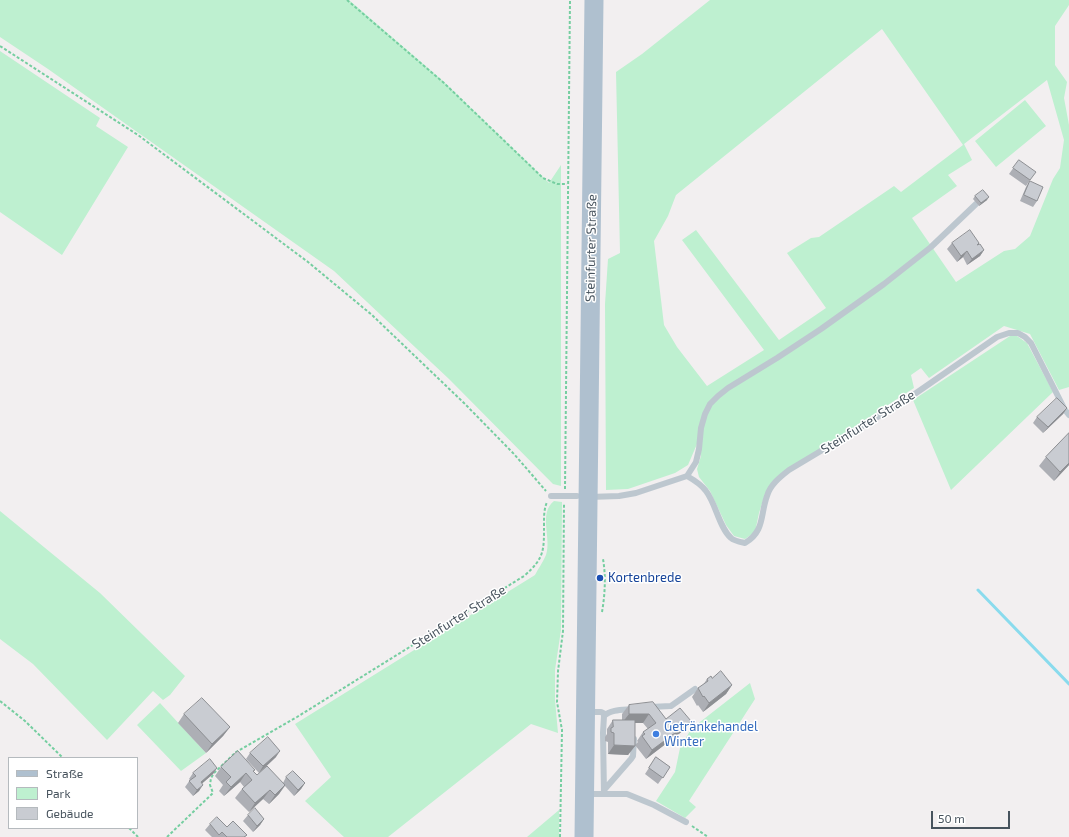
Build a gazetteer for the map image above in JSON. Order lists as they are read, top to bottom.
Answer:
{
  "streets": {
    "main road": ["Steinfurter Straße"]
  },
  "places": ["Kortenbrede", "Getränkehandel Winter"],
  "legend": ["Straße", "Park", "Gebäude"],
  "scale_bar": "50 m"
}
